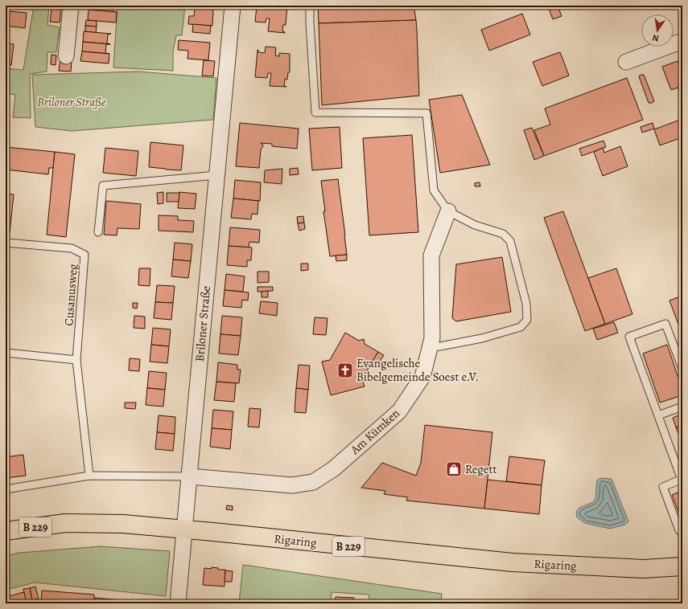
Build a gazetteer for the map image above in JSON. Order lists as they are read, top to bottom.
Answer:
{
  "streets": {
    "main road": ["B 229", "Rigaring"],
    "street": ["Briloner Straße", "Am Kümken"],
    "lane": ["Cusanusweg"]
  },
  "crossings": [
    ["Briloner Straße", "Am Kümken"],
    ["Briloner Straße", "Rigaring"]
  ],
  "parks": ["Briloner Straße"],
  "places": {
    "church": ["Evangelische Bibelgemeinde Soest e.V."],
    "shop": ["Regett"]
  },
  "north": "bottom"
}
